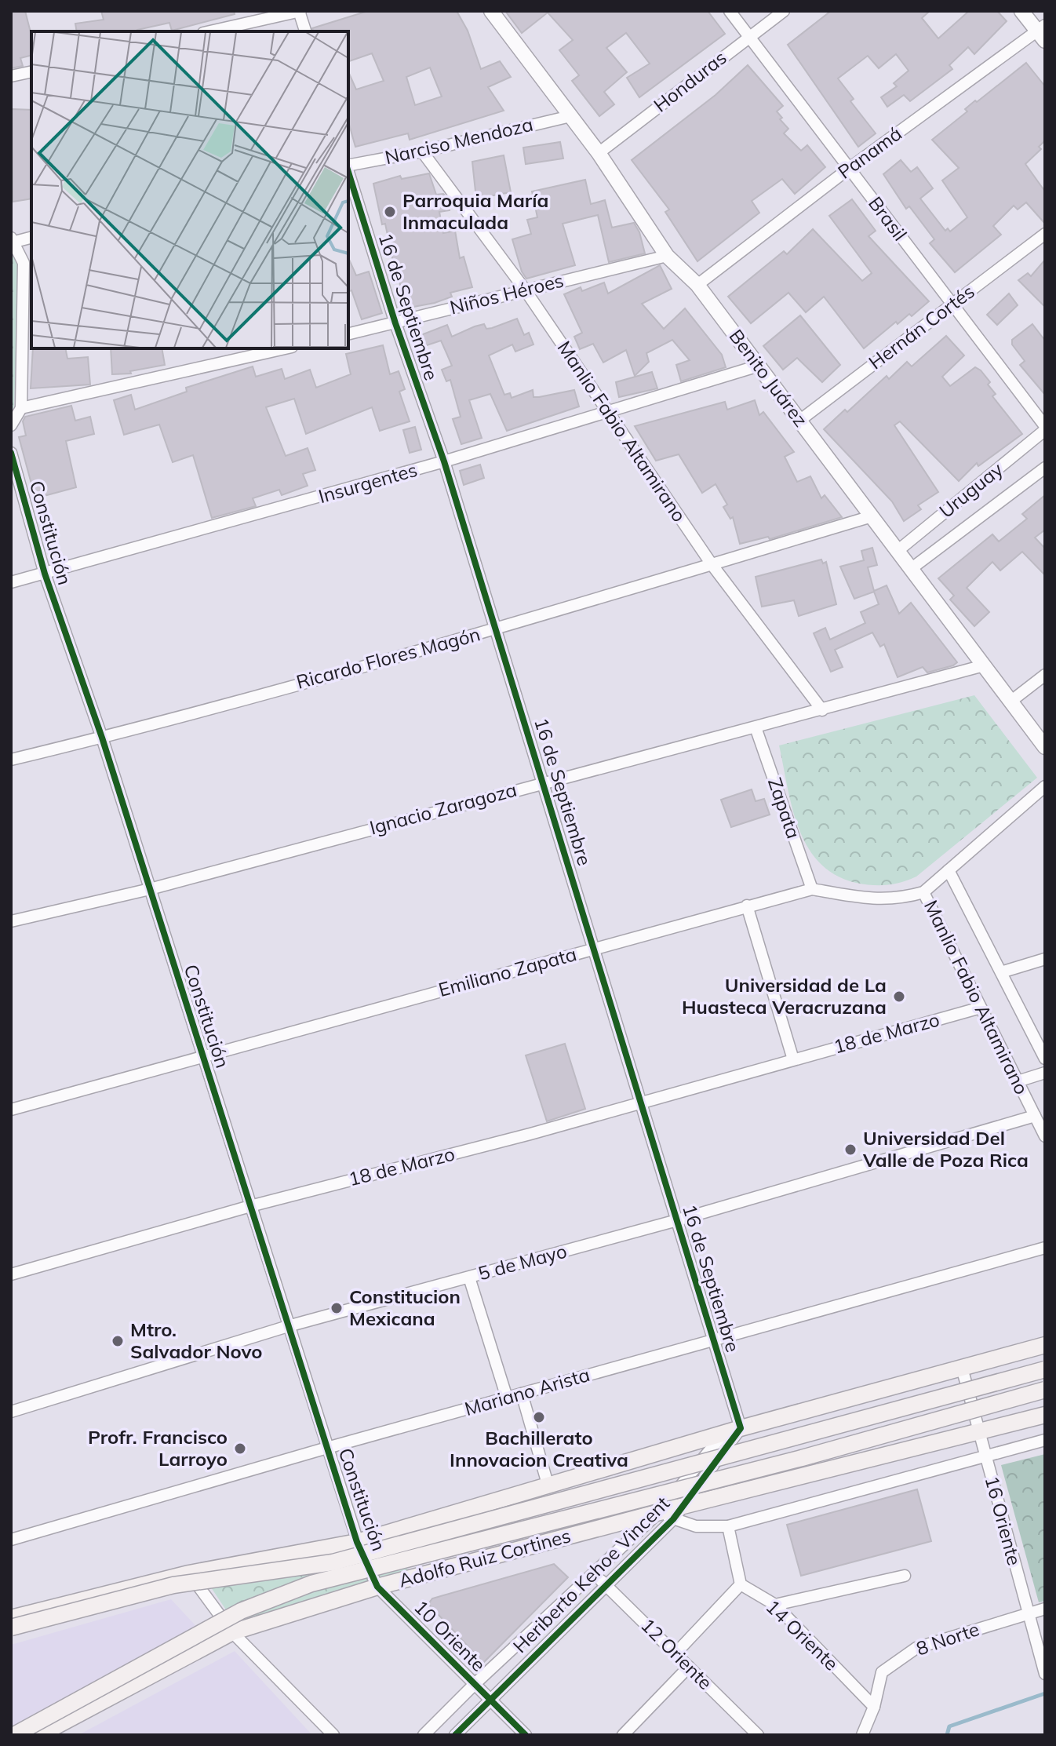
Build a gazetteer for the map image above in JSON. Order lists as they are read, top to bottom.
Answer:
{
  "streets": {
    "main road": ["Adolfo Ruiz Cortines"],
    "street": [
      "Honduras",
      "Narciso Mendoza",
      "Panamá",
      "Brasil",
      "Niños Héroes",
      "16 de Septiembre",
      "Hernán Cortés",
      "Benito Juárez",
      "Manlio Fabio Altamirano",
      "Insurgentes",
      "Uruguay",
      "Constitución",
      "Ricardo Flores Magón",
      "Zapata",
      "Ignacio Zaragoza",
      "Emiliano Zapata",
      "18 de Marzo",
      "5 de Mayo",
      "Mariano Arista",
      "16 Oriente",
      "Heriberto Kehoe Vincent",
      "14 Oriente",
      "10 Oriente",
      "8 Norte",
      "12 Oriente"
    ]
  },
  "crossings": [
    ["Honduras", "Brasil"],
    ["Honduras", "Benito Juárez"],
    ["Narciso Mendoza", "Benito Juárez"],
    ["Narciso Mendoza", "Manlio Fabio Altamirano"],
    ["Panamá", "Brasil"],
    ["Panamá", "Benito Juárez"],
    ["Brasil", "Hernán Cortés"],
    ["Brasil", "Uruguay"],
    ["Niños Héroes", "16 de Septiembre"],
    ["Niños Héroes", "Benito Juárez"],
    ["Niños Héroes", "Manlio Fabio Altamirano"],
    ["16 de Septiembre", "Insurgentes"],
    ["16 de Septiembre", "Ricardo Flores Magón"],
    ["16 de Septiembre", "Ignacio Zaragoza"],
    ["16 de Septiembre", "Emiliano Zapata"],
    ["16 de Septiembre", "18 de Marzo"],
    ["16 de Septiembre", "5 de Mayo"],
    ["16 de Septiembre", "Mariano Arista"],
    ["16 de Septiembre", "Heriberto Kehoe Vincent"],
    ["Hernán Cortés", "Benito Juárez"],
    ["Benito Juárez", "Insurgentes"],
    ["Benito Juárez", "Uruguay"],
    ["Benito Juárez", "Ricardo Flores Magón"],
    ["Benito Juárez", "Ignacio Zaragoza"],
    ["Manlio Fabio Altamirano", "Insurgentes"],
    ["Manlio Fabio Altamirano", "Ricardo Flores Magón"],
    ["Manlio Fabio Altamirano", "Ignacio Zaragoza"],
    ["Manlio Fabio Altamirano", "Emiliano Zapata"],
    ["Manlio Fabio Altamirano", "18 de Marzo"],
    ["Manlio Fabio Altamirano", "5 de Mayo"],
    ["Insurgentes", "Constitución"],
    ["Constitución", "Ricardo Flores Magón"],
    ["Constitución", "Ignacio Zaragoza"],
    ["Constitución", "Emiliano Zapata"],
    ["Constitución", "18 de Marzo"],
    ["Constitución", "5 de Mayo"],
    ["Constitución", "Mariano Arista"],
    ["Constitución", "Adolfo Ruiz Cortines"],
    ["Constitución", "10 Oriente"],
    ["Zapata", "Ignacio Zaragoza"],
    ["Zapata", "Emiliano Zapata"],
    ["16 Oriente", "Adolfo Ruiz Cortines"],
    ["16 Oriente", "8 Norte"],
    ["Adolfo Ruiz Cortines", "Heriberto Kehoe Vincent"],
    ["Adolfo Ruiz Cortines", "10 Oriente"],
    ["Heriberto Kehoe Vincent", "10 Oriente"],
    ["Heriberto Kehoe Vincent", "12 Oriente"],
    ["14 Oriente", "8 Norte"]
  ],
  "places": [
    "Parroquia María Inmaculada",
    "Universidad de La Huasteca Veracruzana",
    "Universidad Del Valle de Poza Rica",
    "Constitucion Mexicana",
    "Mtro. Salvador Novo",
    "Bachillerato Innovacion Creativa",
    "Profr. Francisco Larroyo"
  ]
}
